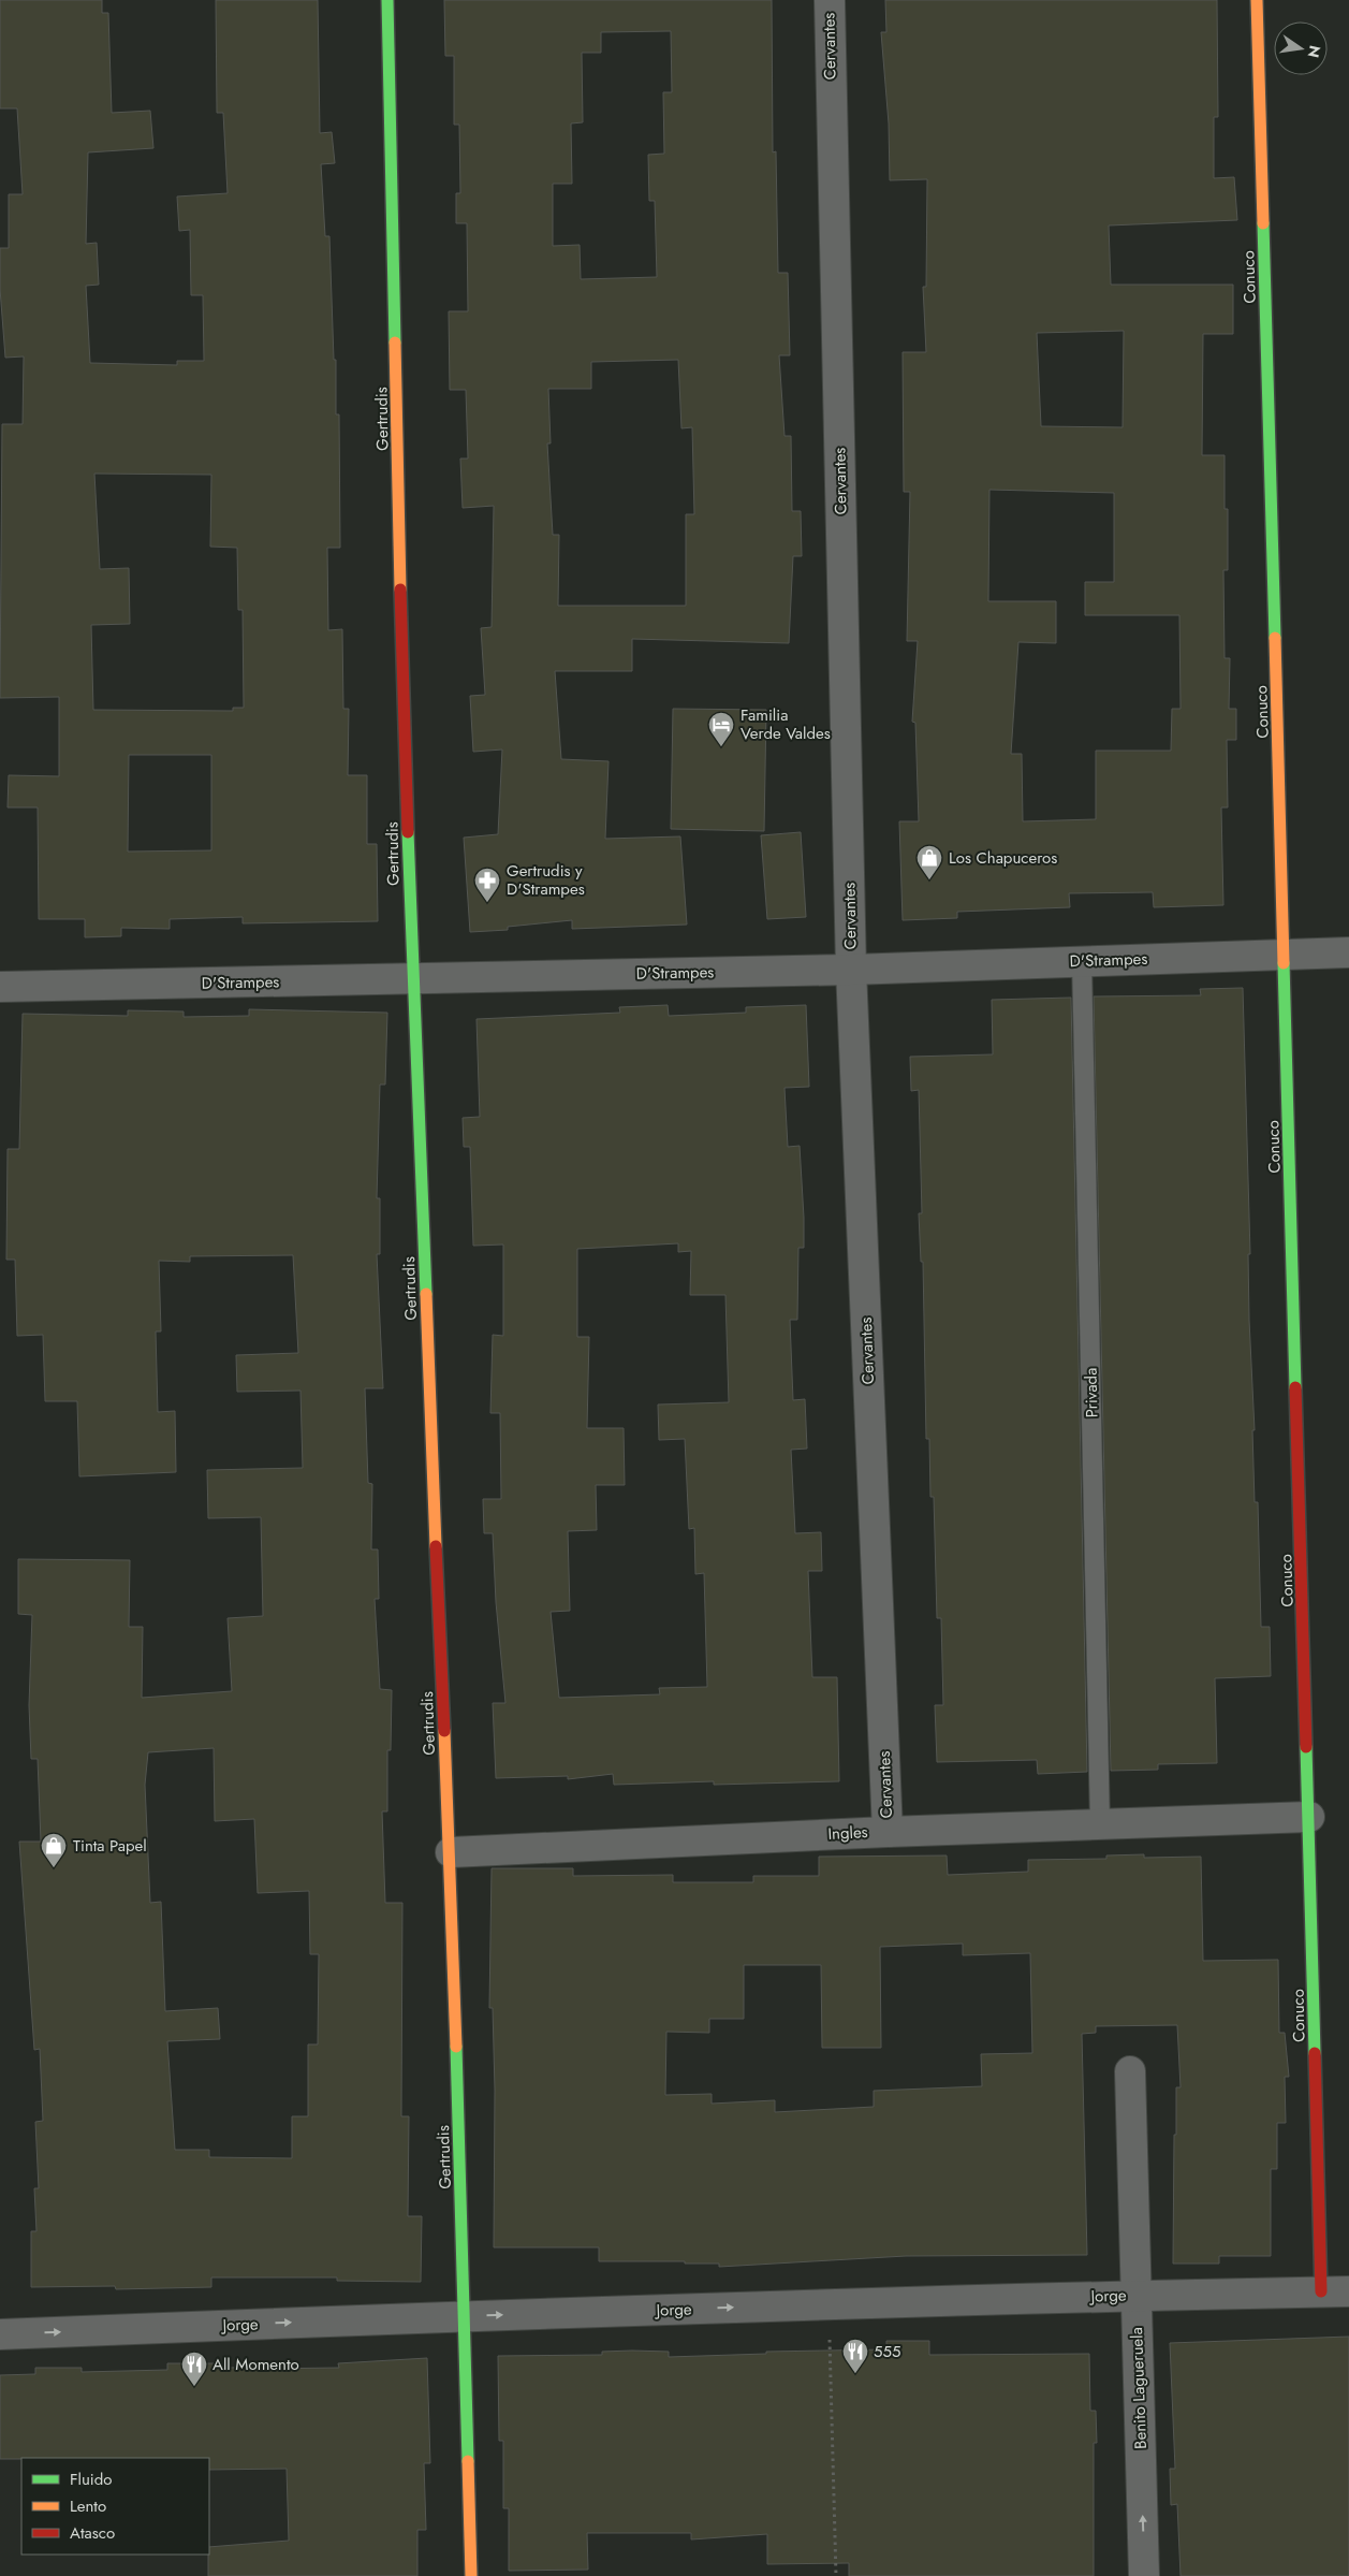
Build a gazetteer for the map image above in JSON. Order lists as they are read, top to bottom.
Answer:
{
  "streets": {
    "street": [
      "Cervantes",
      "Conuco",
      "Gertrudis",
      "D'Strampes",
      "Ingles",
      "Jorge",
      "Benito Lagueruela"
    ],
    "lane": ["Privada"]
  },
  "crossings": [
    ["Cervantes", "D'Strampes"],
    ["Cervantes", "Ingles"],
    ["Conuco", "D'Strampes"],
    ["Conuco", "Ingles"],
    ["Conuco", "Jorge"],
    ["Gertrudis", "D'Strampes"],
    ["Gertrudis", "Ingles"],
    ["Gertrudis", "Jorge"],
    ["D'Strampes", "Privada"],
    ["Privada", "Ingles"],
    ["Jorge", "Benito Lagueruela"]
  ],
  "one_way": ["Jorge", "Benito Lagueruela"],
  "places": {
    "hotel": ["Familia Verde Valdes"],
    "shop": ["Los Chapuceros", "Tinta Papel"],
    "pharmacy": ["Gertrudis y D'Strampes"],
    "restaurant": ["555", "All Momento"]
  },
  "legend": ["Fluido", "Lento", "Atasco"],
  "north": "right"
}
